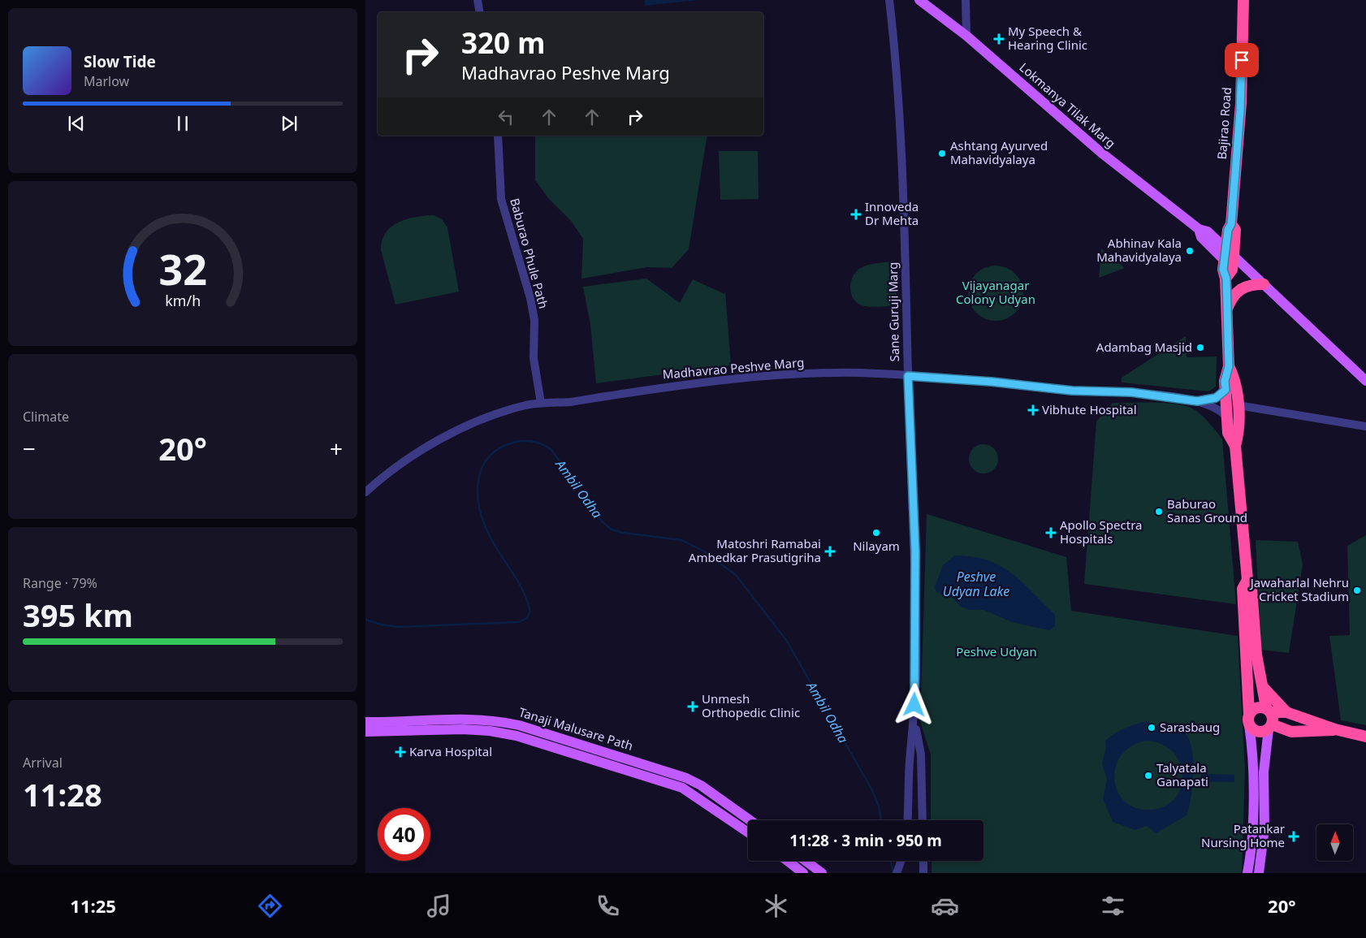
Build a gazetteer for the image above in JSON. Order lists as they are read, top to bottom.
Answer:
{
  "streets": {
    "highway": ["Bajirao Road"],
    "main road": ["Lokmanya Tilak Marg", "Tanaji Malusare Path"],
    "street": ["Baburao Phule Path", "Sane Guruji Marg", "Madhavrao Peshve Marg"]
  },
  "crossings": [
    ["Lokmanya Tilak Marg", "Bajirao Road"],
    ["Baburao Phule Path", "Madhavrao Peshve Marg"],
    ["Sane Guruji Marg", "Madhavrao Peshve Marg"]
  ],
  "water": ["Ambil Odha", "Peshve Udyan Lake"],
  "parks": ["Vijayanagar Colony Udyan", "Peshve Udyan"],
  "places": {
    "health": [
      "My Speech & Hearing Clinic",
      "Innoveda Dr Mehta",
      "Vibhute Hospital",
      "Apollo Spectra Hospitals",
      "Matoshri Ramabai Ambedkar Prasutigriha",
      "Unmesh Orthopedic Clinic",
      "Karva Hospital",
      "Patankar Nursing Home"
    ],
    "other": [
      "Ashtang Ayurved Mahavidyalaya",
      "Abhinav Kala Mahavidyalaya",
      "Adambag Masjid",
      "Baburao Sanas Ground",
      "Nilayam",
      "Jawaharlal Nehru Cricket Stadium",
      "Sarasbaug",
      "Talyatala Ganapati"
    ]
  },
  "north": "top",
  "page": {
    "turn": ["320 m", "Madhavrao Peshve Marg"],
    "song": ["Slow Tide", "Marlow"],
    "tile": [
      "Climate",
      ["Range · 79%", "395 km"],
      ["Arrival", "11:28"]
    ],
    "heat": ["−", "20°", "+"],
    "limit": "40",
    "trip": "11:28 · 3 min · 950 m",
    "tabs": ["11:25", "20°"],
    "gauge": ["32", "km/h"]
  }
}
